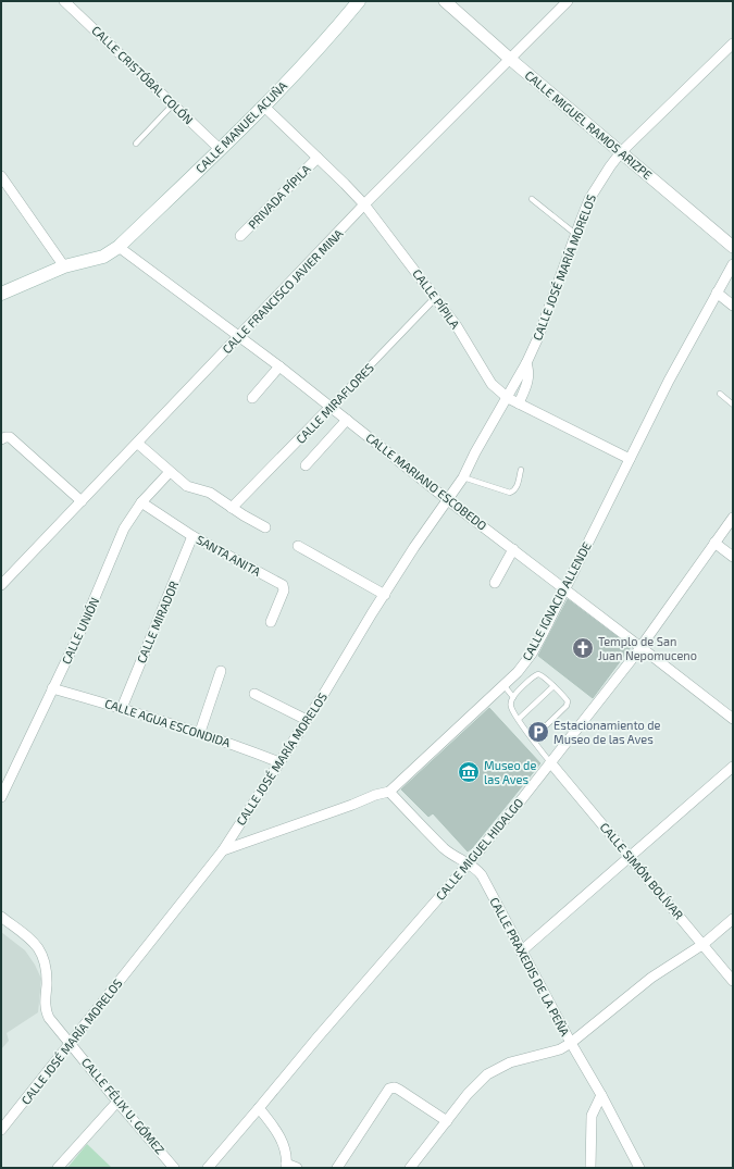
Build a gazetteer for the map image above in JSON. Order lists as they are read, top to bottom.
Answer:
{
  "streets": {
    "main road": ["CALLE MANUEL ACUÑA"],
    "street": [
      "CALLE CRISTÓBAL COLÓN",
      "CALLE MIGUEL RAMOS ARIZPE",
      "PRIVADA PÍPILA",
      "CALLE JOSÉ MARÍA MORELOS",
      "CALLE FRANCISCO JAVIER MINA",
      "CALLE PÍPILA",
      "CALLE MIRAFLORES",
      "CALLE MARIANO ESCOBEDO",
      "SANTA ANITA",
      "CALLE IGNACIO ALLENDE",
      "CALLE MIRADOR",
      "CALLE UNIÓN",
      "CALLE AGUA ESCONDIDA",
      "CALLE MIGUEL HIDALGO",
      "CALLE SIMÓN BOLÍVAR",
      "CALLE PRAXEDIS DE LA PEÑA",
      "CALLE FÉLIX U. GÓMEZ"
    ]
  },
  "crossings": [
    ["CALLE CRISTÓBAL COLÓN", "CALLE MANUEL ACUÑA"],
    ["CALLE MIGUEL RAMOS ARIZPE", "CALLE JOSÉ MARÍA MORELOS"],
    ["CALLE MIGUEL RAMOS ARIZPE", "CALLE FRANCISCO JAVIER MINA"],
    ["CALLE MANUEL ACUÑA", "CALLE PÍPILA"],
    ["CALLE MANUEL ACUÑA", "CALLE MARIANO ESCOBEDO"],
    ["PRIVADA PÍPILA", "CALLE PÍPILA"],
    ["CALLE JOSÉ MARÍA MORELOS", "CALLE PÍPILA"],
    ["CALLE JOSÉ MARÍA MORELOS", "CALLE MARIANO ESCOBEDO"],
    ["CALLE JOSÉ MARÍA MORELOS", "CALLE IGNACIO ALLENDE"],
    ["CALLE JOSÉ MARÍA MORELOS", "CALLE AGUA ESCONDIDA"],
    ["CALLE JOSÉ MARÍA MORELOS", "CALLE FÉLIX U. GÓMEZ"],
    ["CALLE FRANCISCO JAVIER MINA", "CALLE PÍPILA"],
    ["CALLE FRANCISCO JAVIER MINA", "CALLE MARIANO ESCOBEDO"],
    ["CALLE PÍPILA", "CALLE MIRAFLORES"],
    ["CALLE PÍPILA", "CALLE IGNACIO ALLENDE"],
    ["CALLE MIRAFLORES", "CALLE MARIANO ESCOBEDO"],
    ["CALLE MARIANO ESCOBEDO", "CALLE IGNACIO ALLENDE"],
    ["CALLE MARIANO ESCOBEDO", "CALLE MIGUEL HIDALGO"],
    ["SANTA ANITA", "CALLE MIRADOR"],
    ["SANTA ANITA", "CALLE UNIÓN"],
    ["CALLE IGNACIO ALLENDE", "CALLE PRAXEDIS DE LA PEÑA"],
    ["CALLE MIRADOR", "CALLE AGUA ESCONDIDA"],
    ["CALLE UNIÓN", "CALLE AGUA ESCONDIDA"],
    ["CALLE MIGUEL HIDALGO", "CALLE SIMÓN BOLÍVAR"],
    ["CALLE MIGUEL HIDALGO", "CALLE PRAXEDIS DE LA PEÑA"]
  ],
  "places": {
    "church": ["Templo de San Juan Nepomuceno"],
    "parking": ["Estacionamiento de Museo de las Aves"],
    "museum": ["Museo de las Aves"]
  }
}
